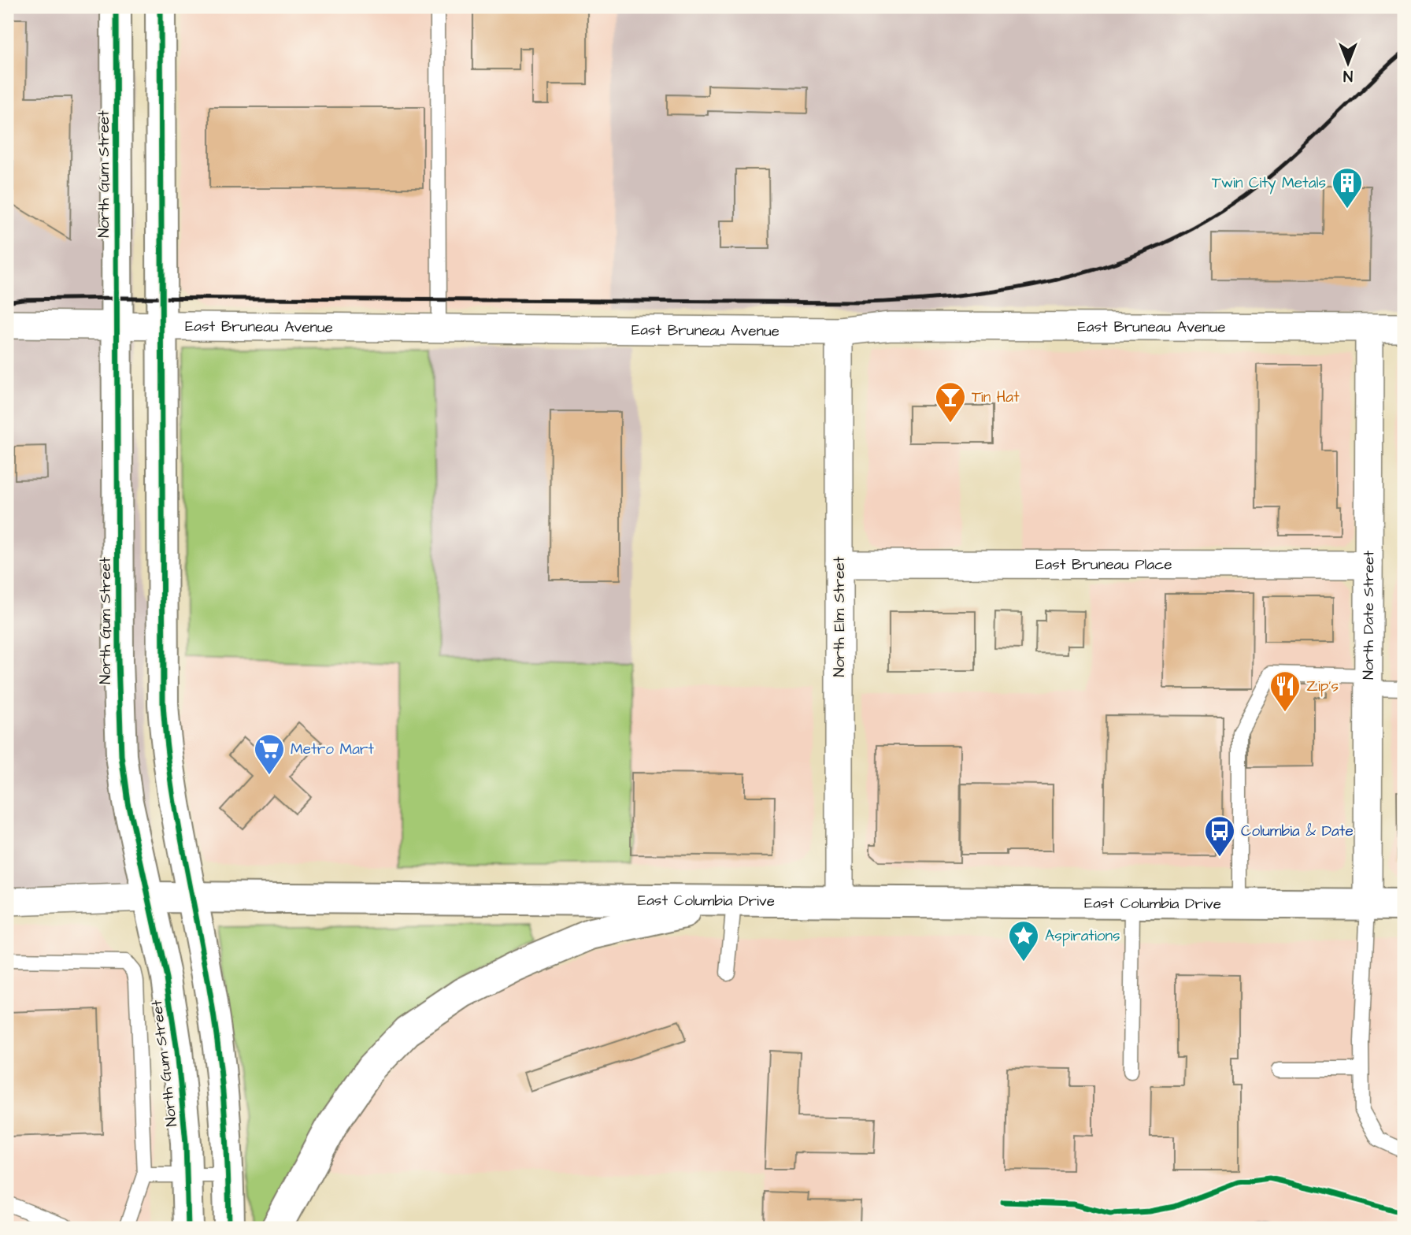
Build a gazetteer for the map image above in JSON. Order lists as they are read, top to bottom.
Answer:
{
  "streets": {
    "main road": ["North Gum Street", "East Columbia Drive"],
    "street": [
      "East Bruneau Avenue",
      "East Bruneau Place",
      "North Date Street",
      "North Elm Street"
    ]
  },
  "crossings": [
    ["North Gum Street", "East Bruneau Avenue"],
    ["North Gum Street", "East Columbia Drive"],
    ["East Bruneau Avenue", "North Date Street"],
    ["East Bruneau Avenue", "North Elm Street"],
    ["East Bruneau Place", "North Date Street"],
    ["East Bruneau Place", "North Elm Street"],
    ["North Date Street", "East Columbia Drive"],
    ["North Elm Street", "East Columbia Drive"]
  ],
  "places": {
    "building": ["Twin City Metals"],
    "bar": ["Tin Hat"],
    "restaurant": ["Zip's"],
    "supermarket": ["Metro Mart"],
    "bus stop": ["Columbia & Date"],
    "place": ["Aspirations"]
  },
  "north": "bottom"
}
